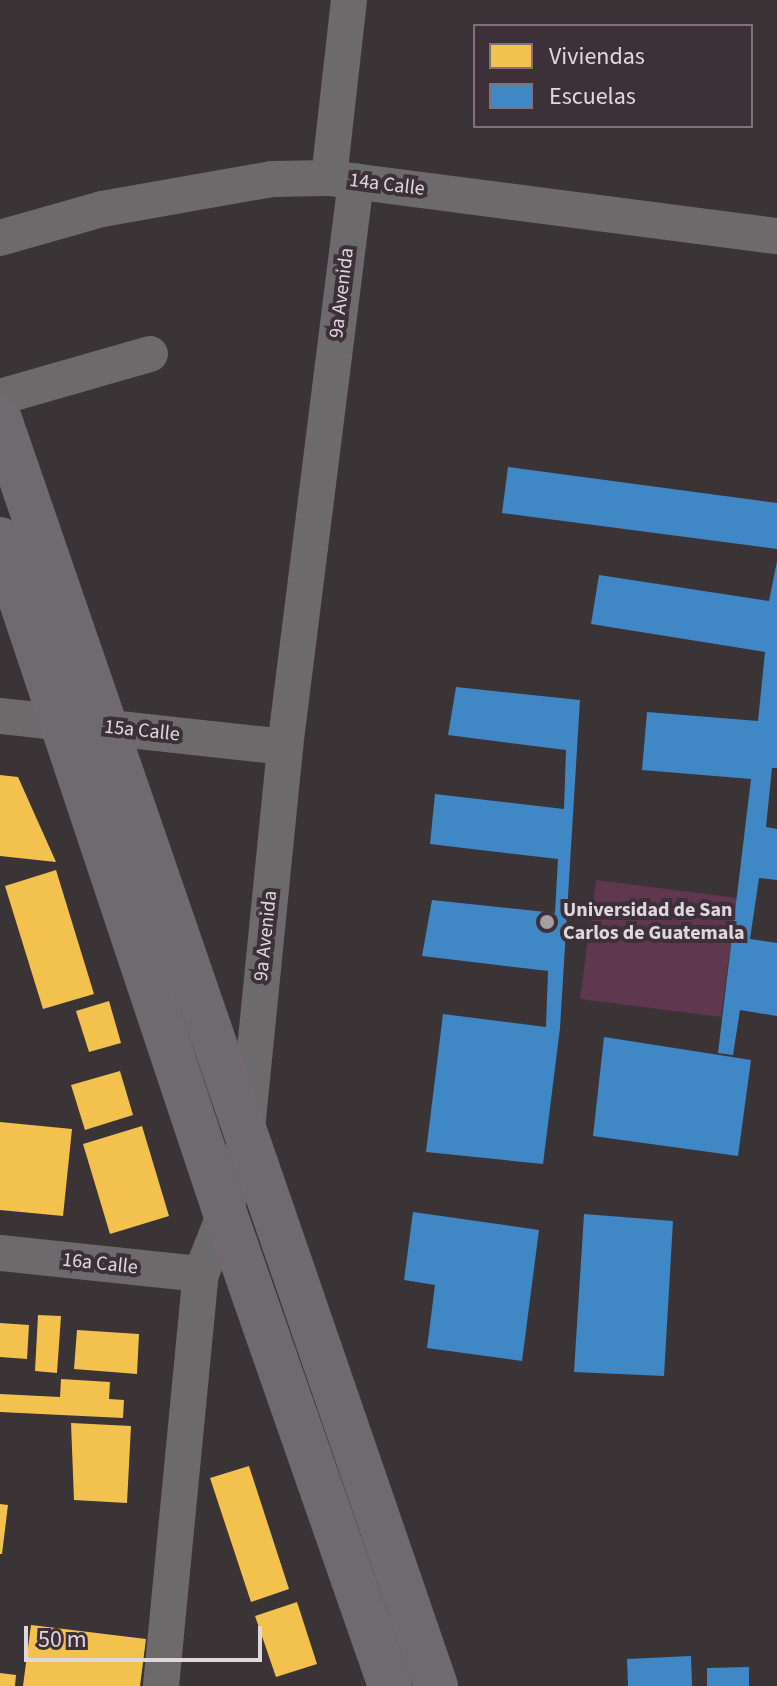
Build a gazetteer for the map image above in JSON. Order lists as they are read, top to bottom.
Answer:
{
  "streets": {
    "street": [
      "14a Calle",
      "9a Avenida",
      "15a Calle",
      "16a Calle"
    ]
  },
  "crossings": [
    ["14a Calle", "9a Avenida"],
    ["9a Avenida", "15a Calle"],
    ["9a Avenida", "16a Calle"]
  ],
  "places": ["Universidad de San Carlos de Guatemala"],
  "legend": ["Viviendas", "Escuelas"],
  "scale_bar": "50 m"
}
